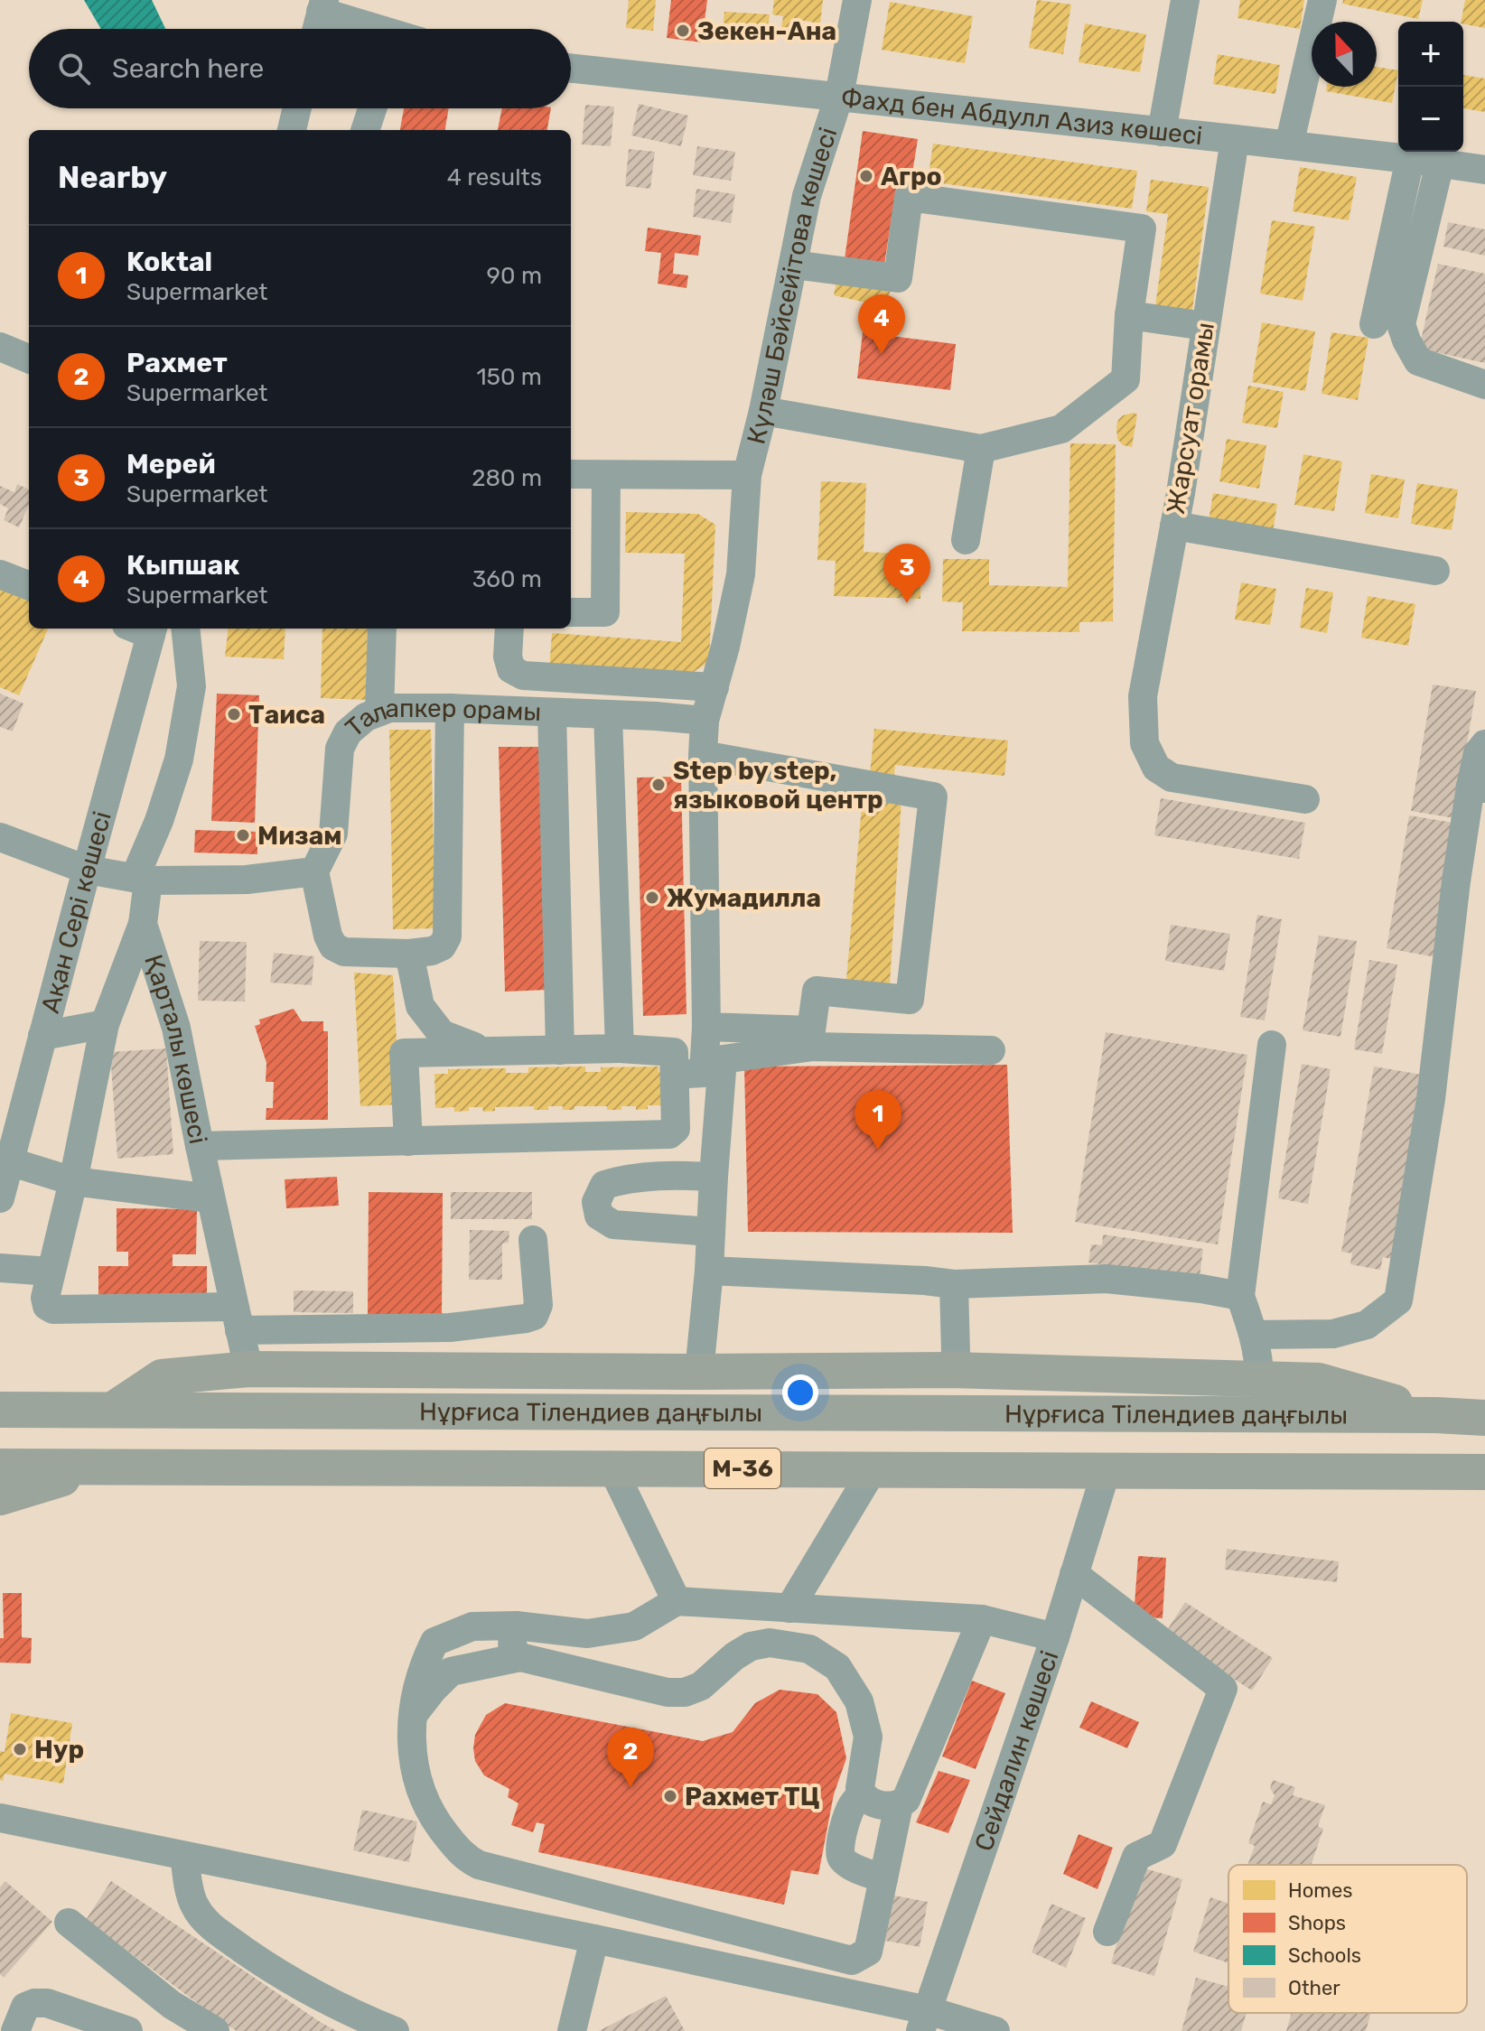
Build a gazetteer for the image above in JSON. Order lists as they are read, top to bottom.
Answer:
{
  "streets": {
    "main road": ["Нұрғиса Тілендиев даңғылы", "M-36"],
    "street": [
      "Фахд бен Абдулл Азиз көшесі",
      "Күләш Бәйсейітова көшесі",
      "Жарсуат орамы",
      "Талапкер орамы",
      "Ақан Сері көшесі",
      "Қарталы көшесі",
      "Сейдалин көшесі"
    ]
  },
  "crossings": [
    ["Фахд бен Абдулл Азиз көшесі", "Күләш Бәйсейітова көшесі"],
    ["Фахд бен Абдулл Азиз көшесі", "Жарсуат орамы"],
    ["M-36", "Сейдалин көшесі"]
  ],
  "places": [
    "Зекен-Ана",
    "Агро",
    "Таиса",
    "Step by step, языковой центр",
    "Мизам",
    "Жумадилла",
    "Нур",
    "Рахмет ТЦ"
  ],
  "legend": [
    "Homes",
    "Shops",
    "Schools",
    "Other"
  ],
  "north": "top",
  "page": {
    "map_buttons": ["+", "−"],
    "search": "Search here",
    "heading": ["Nearby", "4 results"],
    "list": [
      {
        "mark": "1",
        "name": "Koktal",
        "note": "Supermarket",
        "value": "90 m"
      },
      {
        "mark": "2",
        "name": "Рахмет",
        "note": "Supermarket",
        "value": "150 m"
      },
      {
        "mark": "3",
        "name": "Мерей",
        "note": "Supermarket",
        "value": "280 m"
      },
      {
        "mark": "4",
        "name": "Кыпшак",
        "note": "Supermarket",
        "value": "360 m"
      }
    ],
    "pins": [
      "4",
      "3",
      "1",
      "2"
    ]
  }
}
